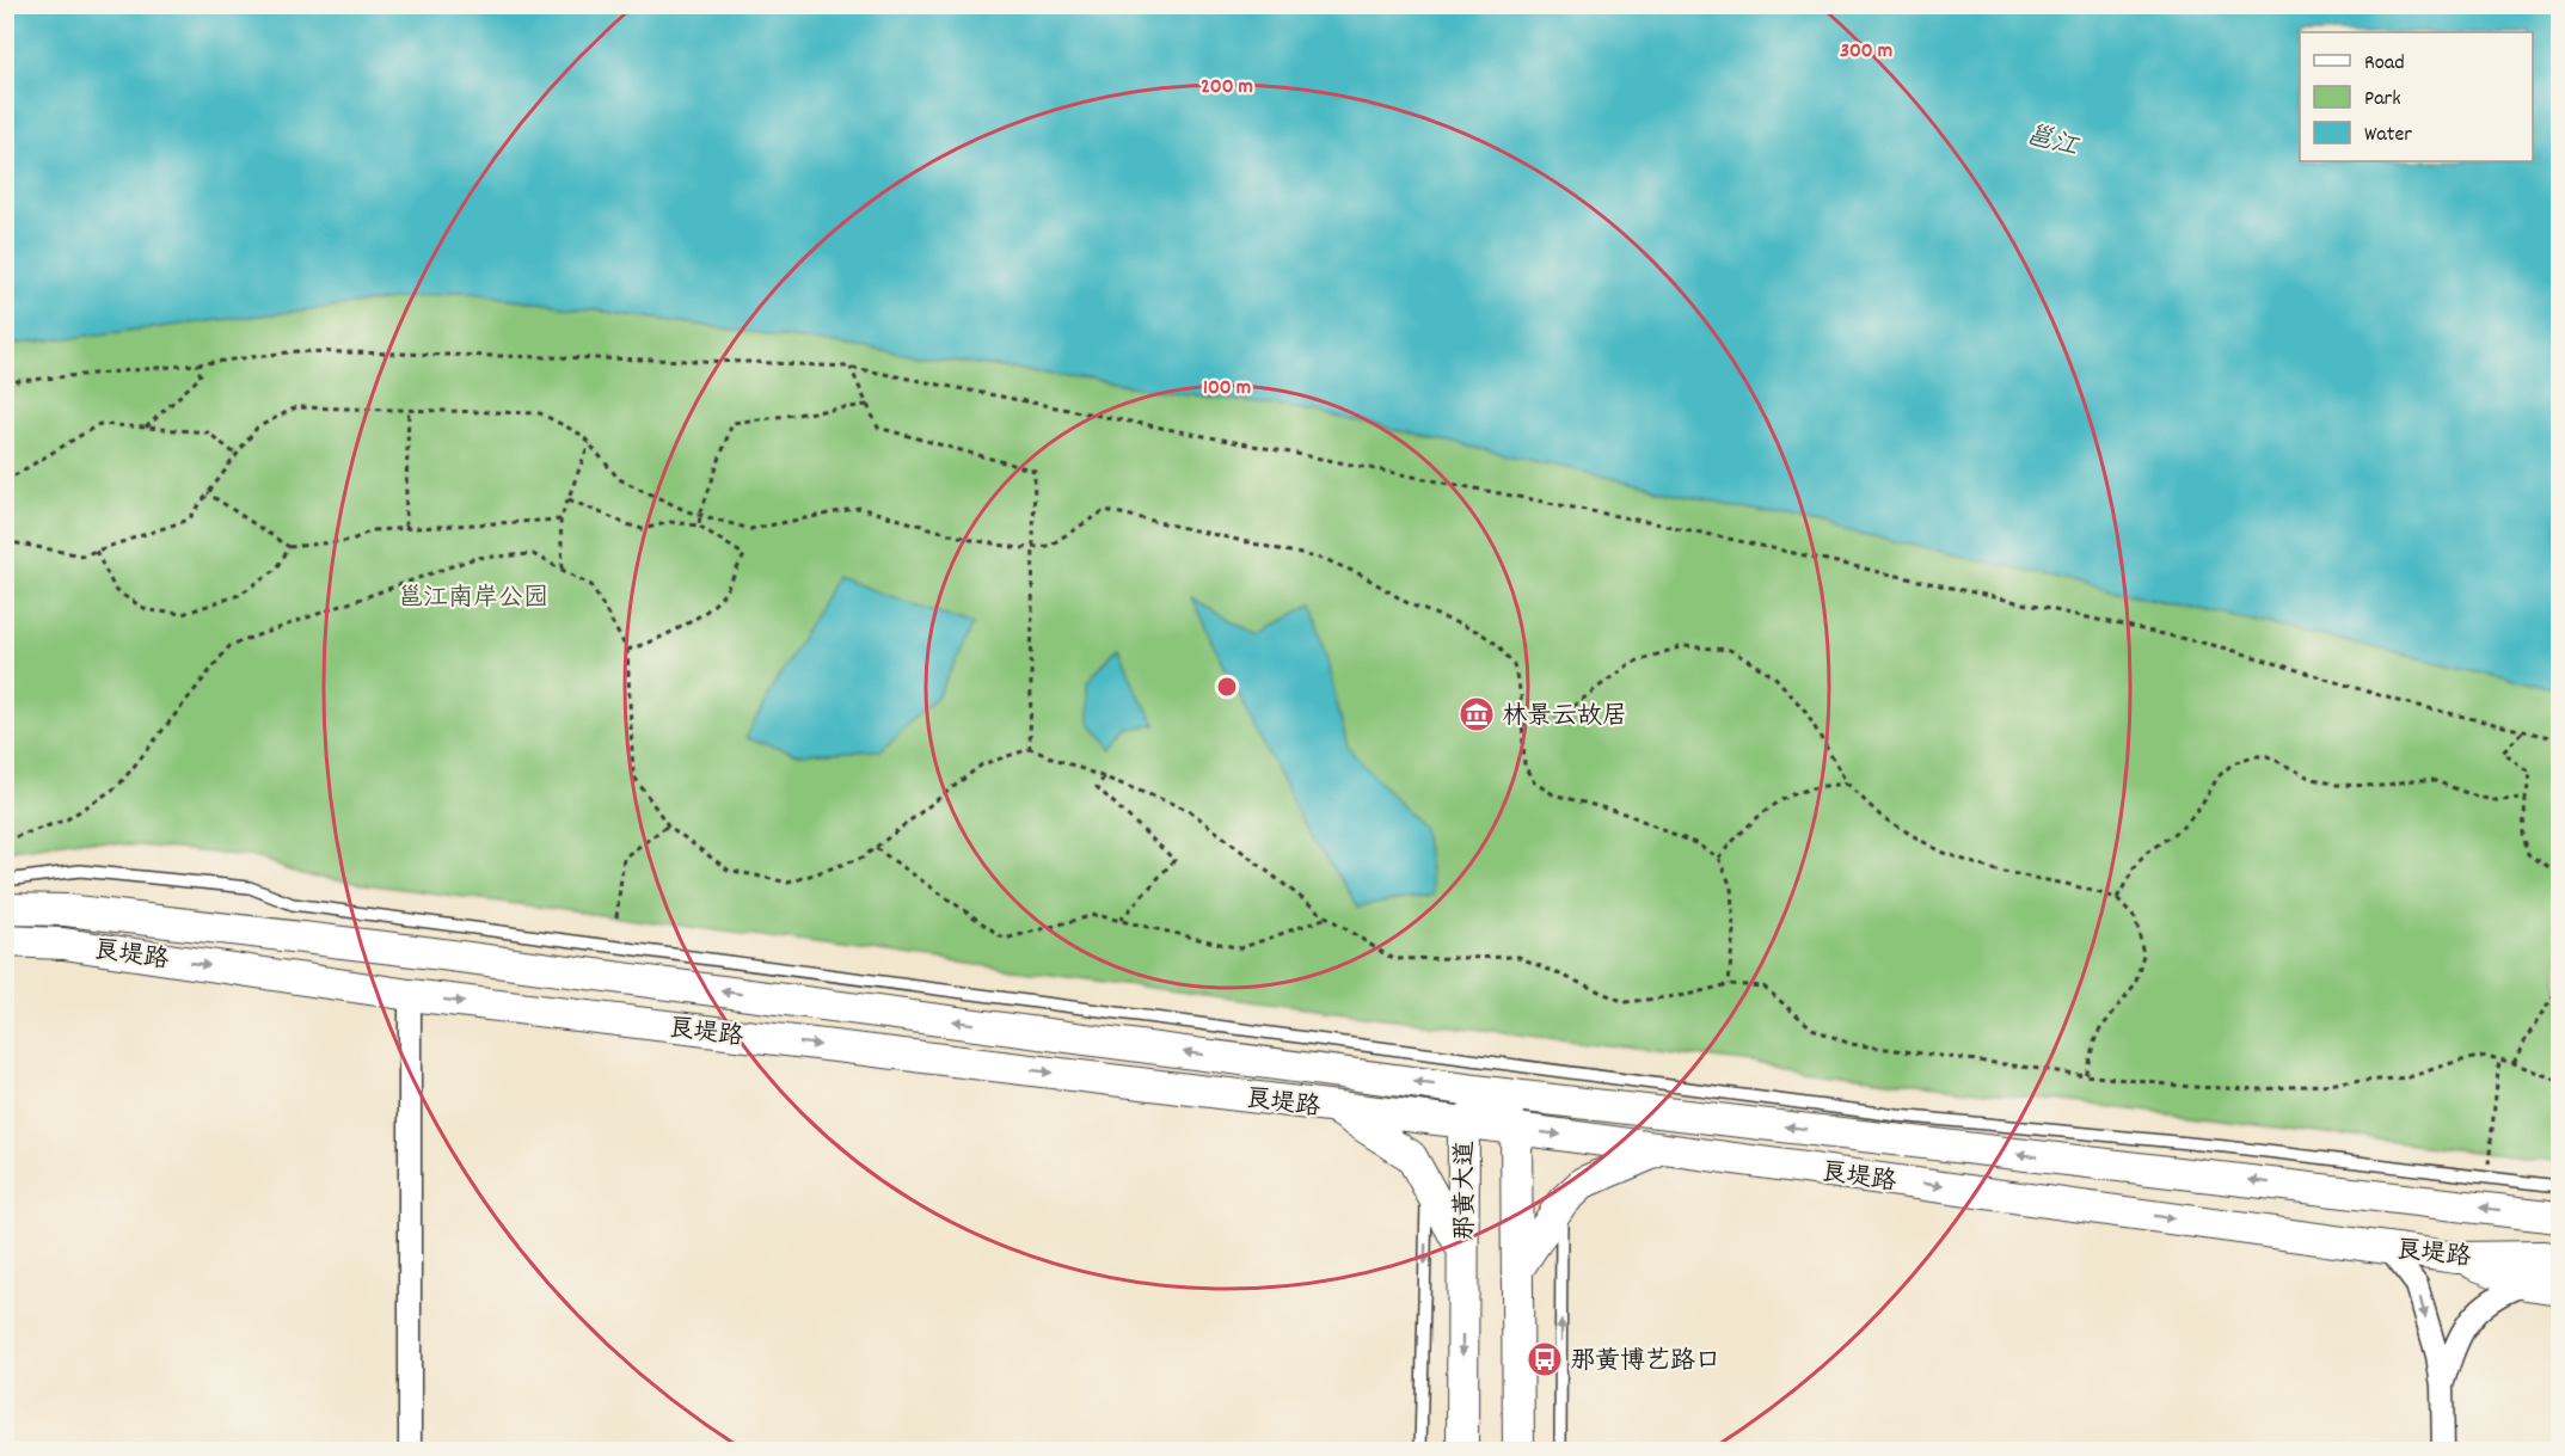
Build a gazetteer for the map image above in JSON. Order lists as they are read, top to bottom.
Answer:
{
  "streets": {
    "main road": ["良堤路", "那黄大道"]
  },
  "crossings": [
    ["良堤路", "那黄大道"]
  ],
  "water": ["邕江"],
  "parks": ["邕江南岸公园"],
  "places": {
    "museum": ["林景云故居"],
    "bus stop": ["那黄博艺路口"]
  },
  "legend": ["Road", "Park", "Water"],
  "rings": ["300 m", "200 m", "100 m"]
}
